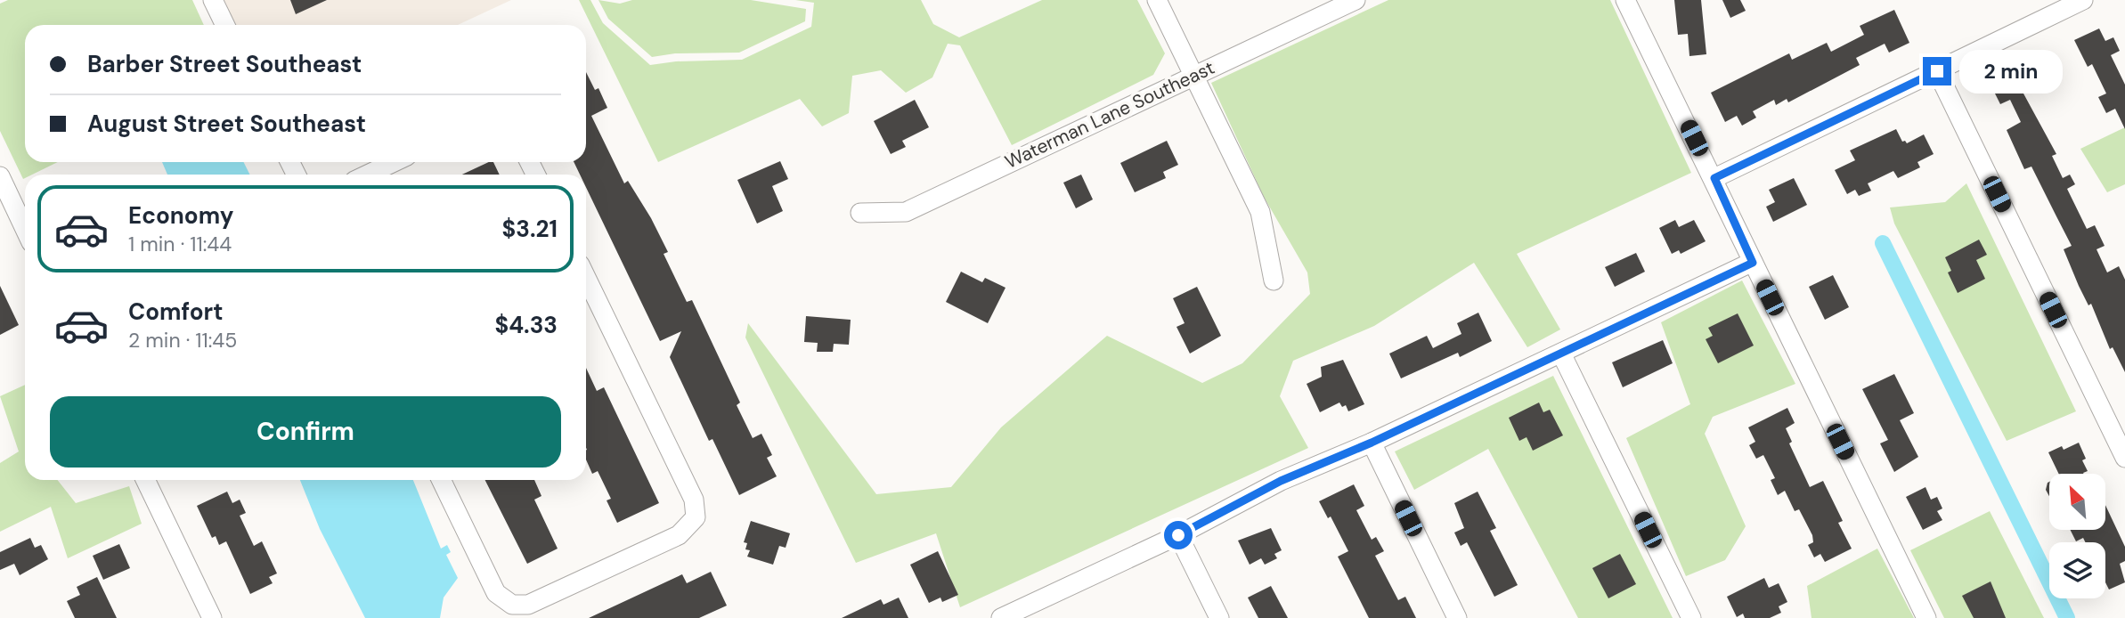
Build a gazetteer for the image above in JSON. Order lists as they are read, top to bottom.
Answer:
{
  "streets": {
    "street": ["Waterman Lane Southeast"]
  },
  "north": "top left",
  "page": {
    "banner": ["Barber Street Southeast", "August Street Southeast"],
    "bubble": "2 min",
    "list": [
      {
        "name": "Economy",
        "note": "1 min · 11:44",
        "value": "$3.21"
      },
      {
        "name": "Comfort",
        "note": "2 min · 11:45",
        "value": "$4.33"
      }
    ],
    "buttons": "Confirm"
  }
}
